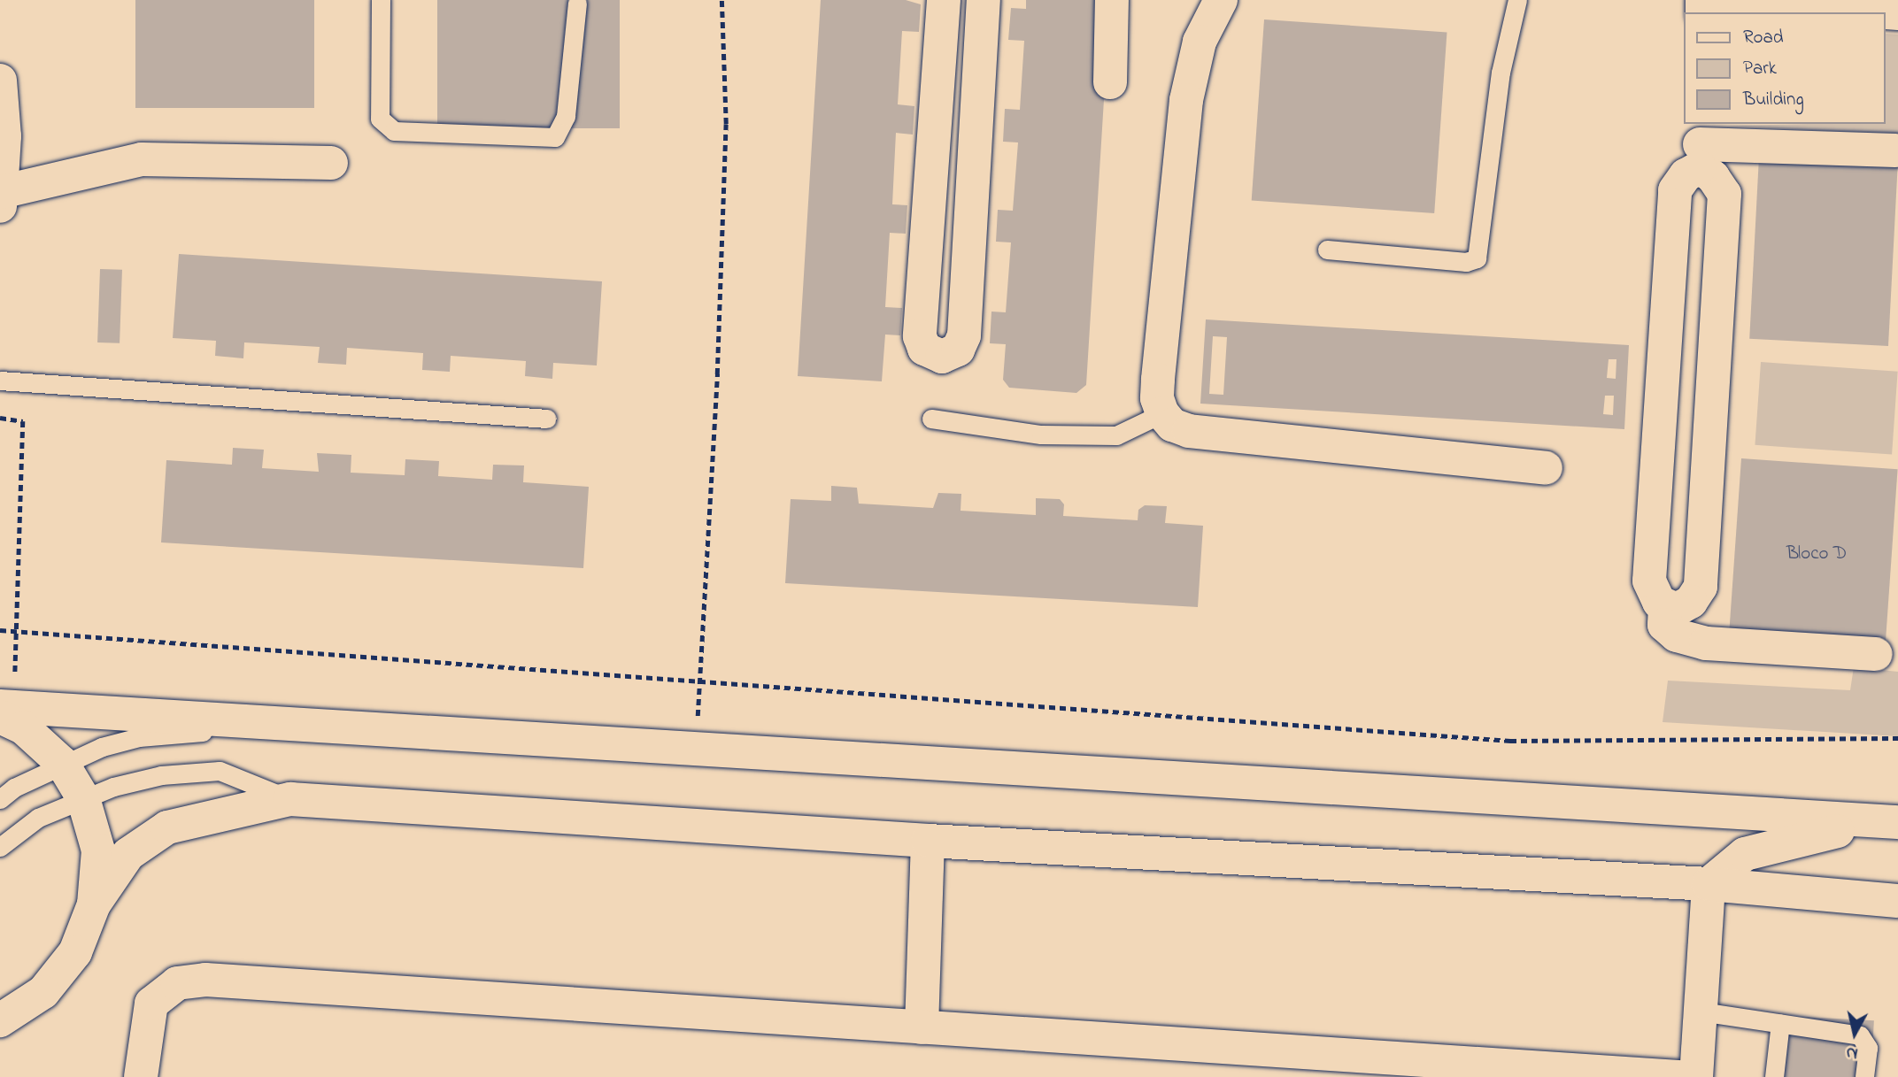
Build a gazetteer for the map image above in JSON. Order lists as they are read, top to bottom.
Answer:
{
  "house_numbers": ["Bloco D"],
  "legend": ["Road", "Park", "Building"],
  "north": "bottom"
}
